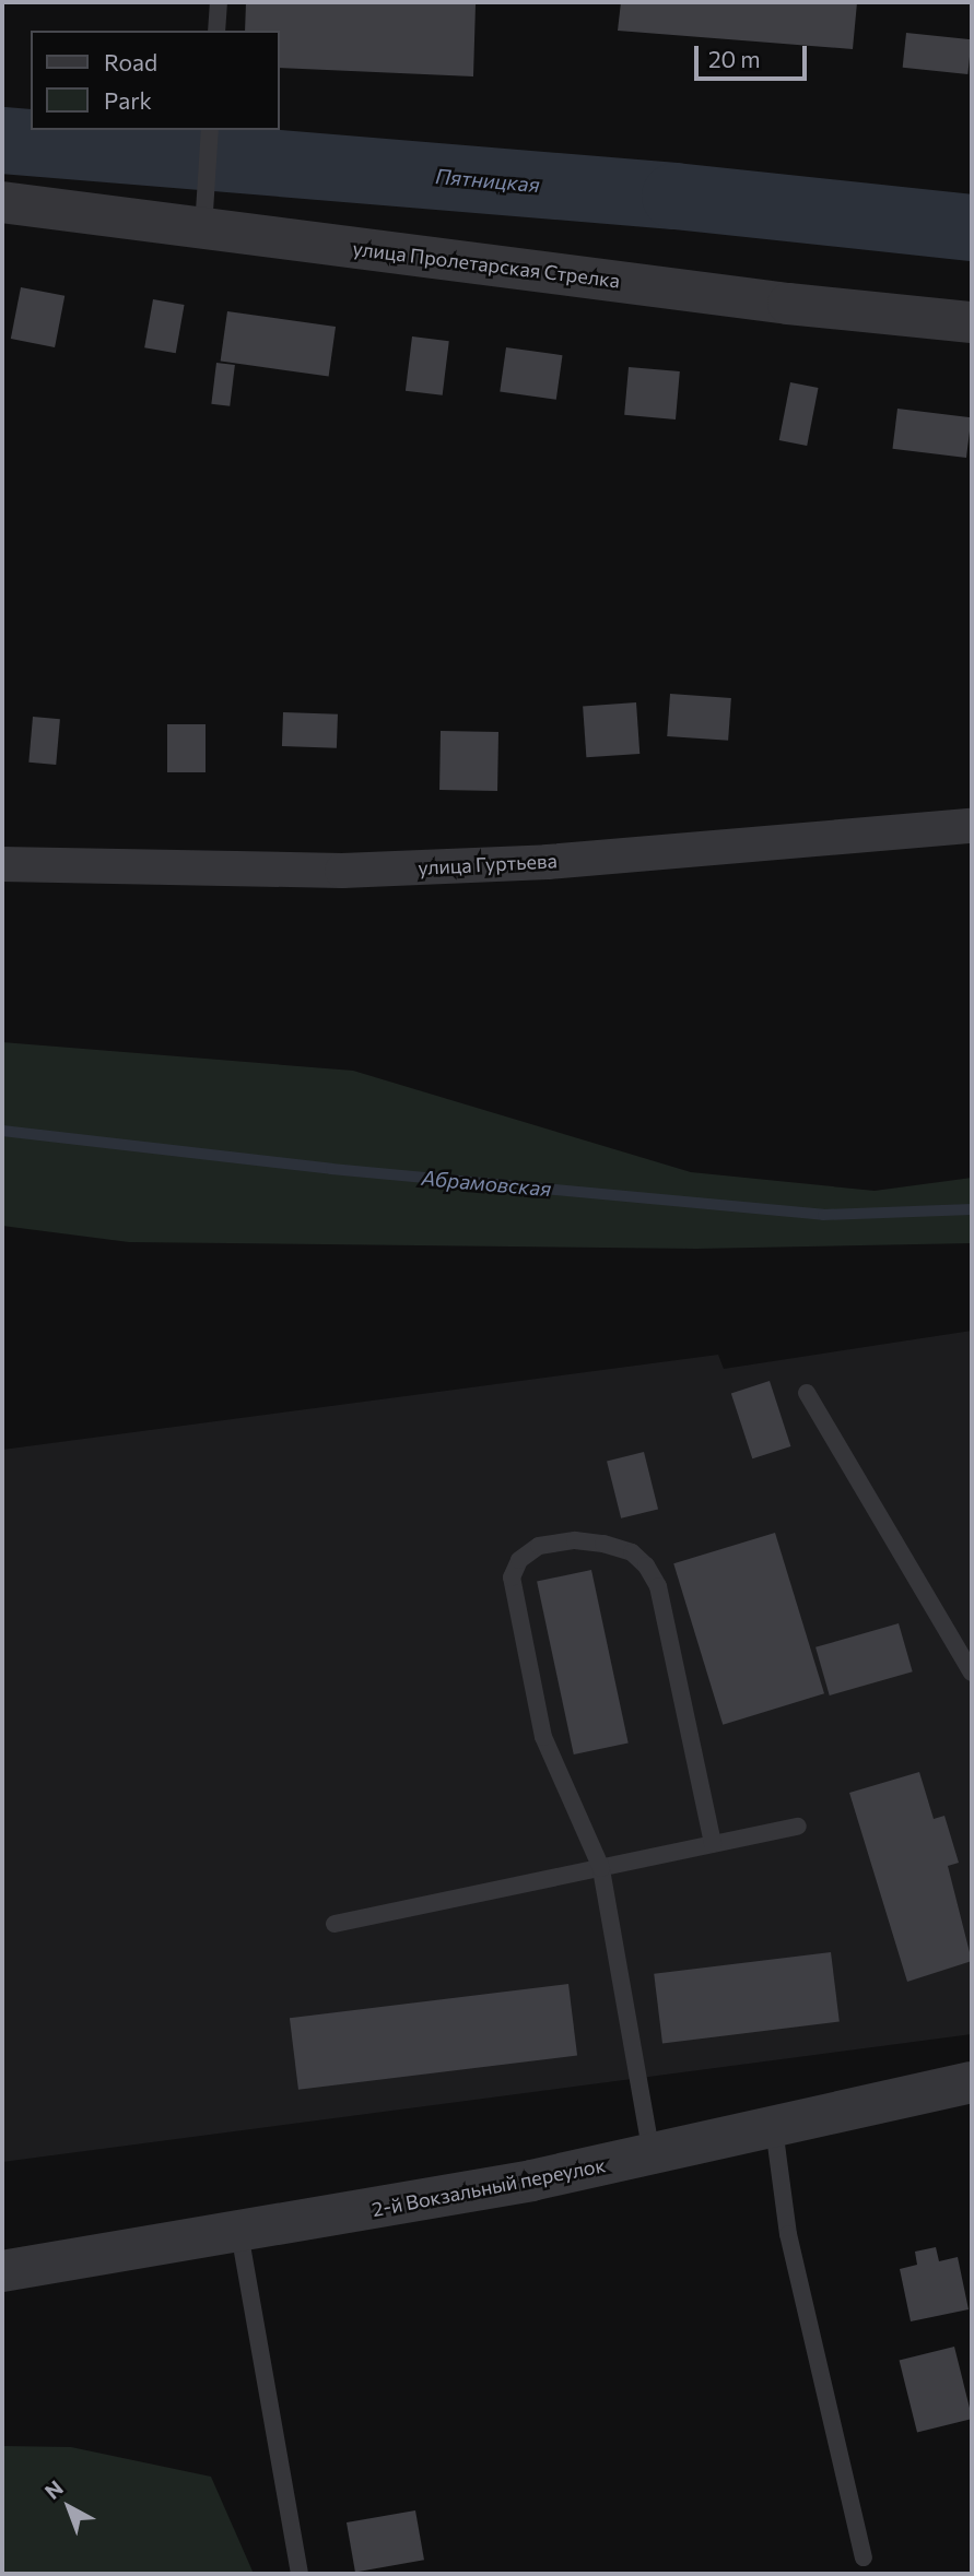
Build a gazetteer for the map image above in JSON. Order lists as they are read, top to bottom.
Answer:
{
  "streets": {
    "street": ["улица Пролетарская Стрелка", "улица Гуртьева", "2-й Вокзальный переулок"]
  },
  "water": ["Пятницкая", "Абрамовская"],
  "legend": ["Road", "Park"],
  "scale_bar": "20 m",
  "north": "top left"
}
